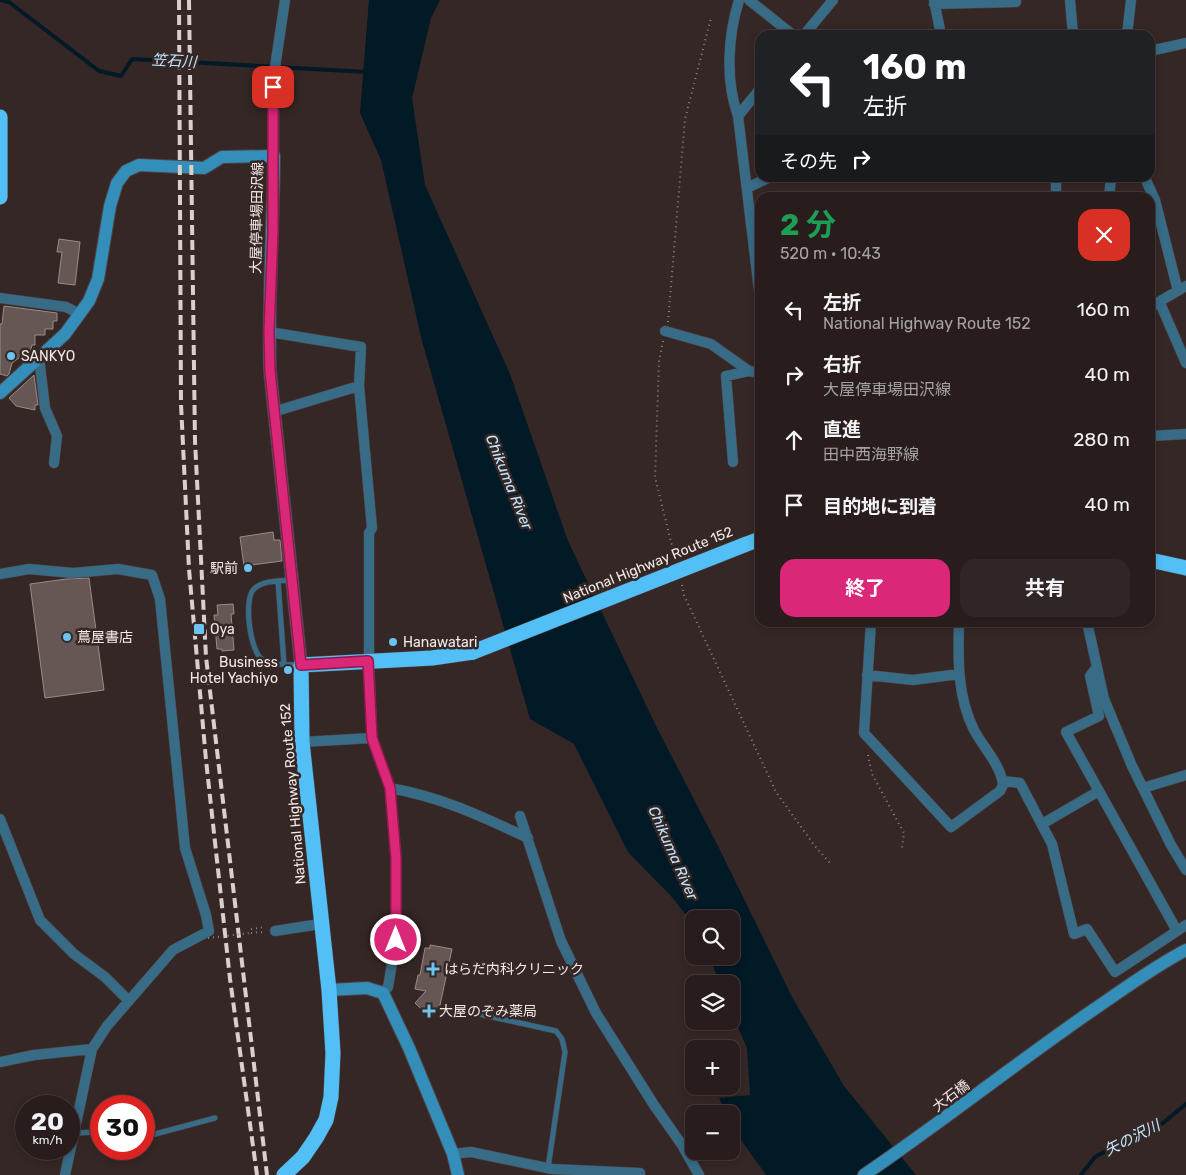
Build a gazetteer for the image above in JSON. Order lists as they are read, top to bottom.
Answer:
{
  "streets": {
    "highway": ["National Highway Route 152"],
    "main road": ["大屋停車場田沢線", "大石橋"]
  },
  "crossings": [
    ["大屋停車場田沢線", "National Highway Route 152"]
  ],
  "water": ["笠石川", "Chikuma River", "矢の沢川"],
  "places": {
    "other": [
      "SANKYO",
      "駅前",
      "蔦屋書店",
      "Hanawatari",
      "Business Hotel Yachiyo"
    ],
    "transit": ["Oya"],
    "health": ["はらだ内科クリニック", "大屋のぞみ薬局"]
  },
  "page": {
    "turn": ["160 m", "左折"],
    "then": "その先",
    "heading": ["2 分", "520 m · 10:43"],
    "list": [
      {
        "name": "左折",
        "note": "National Highway Route 152",
        "value": "160 m"
      },
      {
        "name": "右折",
        "note": "大屋停車場田沢線",
        "value": "40 m"
      },
      {
        "name": "直進",
        "note": "田中西海野線",
        "value": "280 m"
      },
      {
        "name": "目的地に到着",
        "value": "40 m"
      }
    ],
    "buttons": ["終了", "共有"],
    "map_buttons": ["+", "−"],
    "speed": "20 km/h",
    "limit": "30"
  }
}
